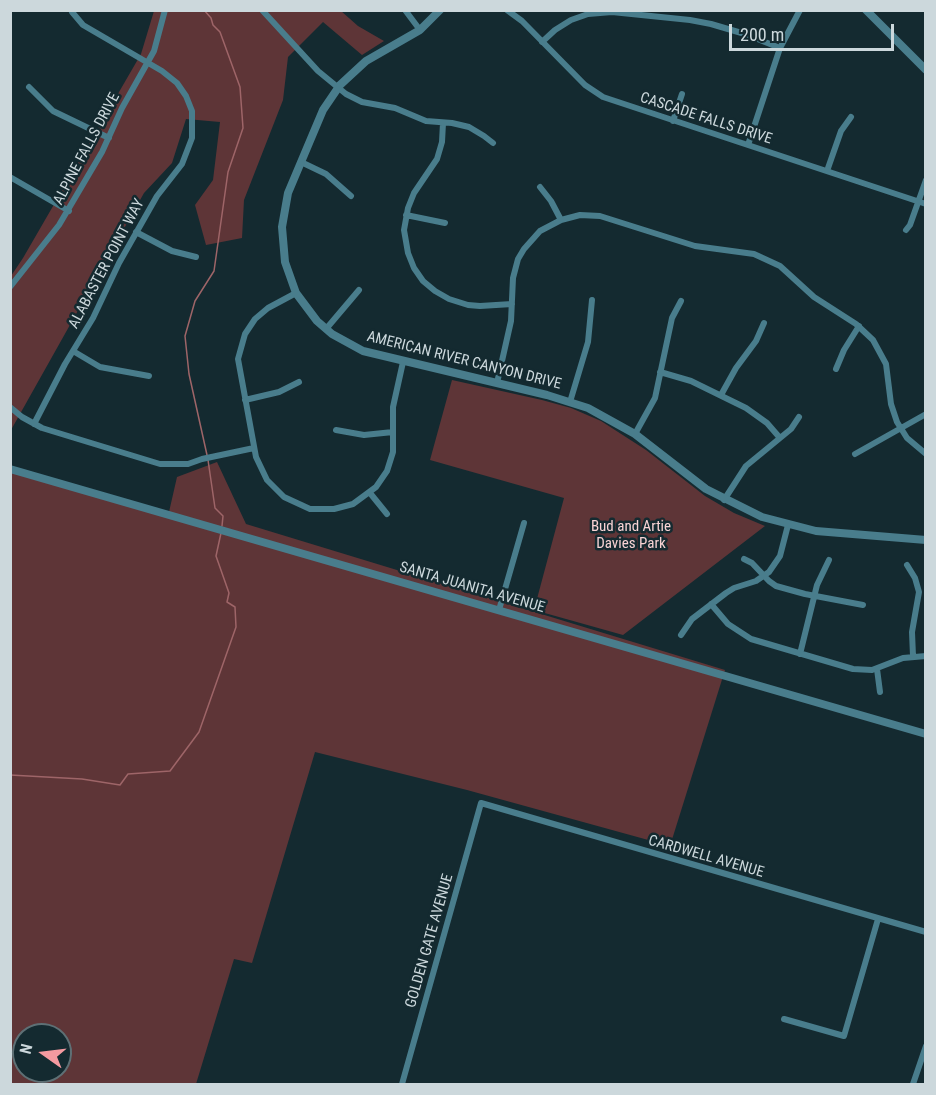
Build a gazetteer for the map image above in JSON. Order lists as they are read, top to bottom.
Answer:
{
  "streets": {
    "street": [
      "CASCADE FALLS DRIVE",
      "ALPINE FALLS DRIVE",
      "ALABASTER POINT WAY",
      "AMERICAN RIVER CANYON DRIVE",
      "SANTA JUANITA AVENUE",
      "CARDWELL AVENUE",
      "GOLDEN GATE AVENUE"
    ]
  },
  "crossings": [
    ["ALPINE FALLS DRIVE", "ALABASTER POINT WAY"],
    ["CARDWELL AVENUE", "GOLDEN GATE AVENUE"]
  ],
  "parks": ["Bud and Artie Davies Park"],
  "scale_bar": "200 m",
  "north": "left"
}
